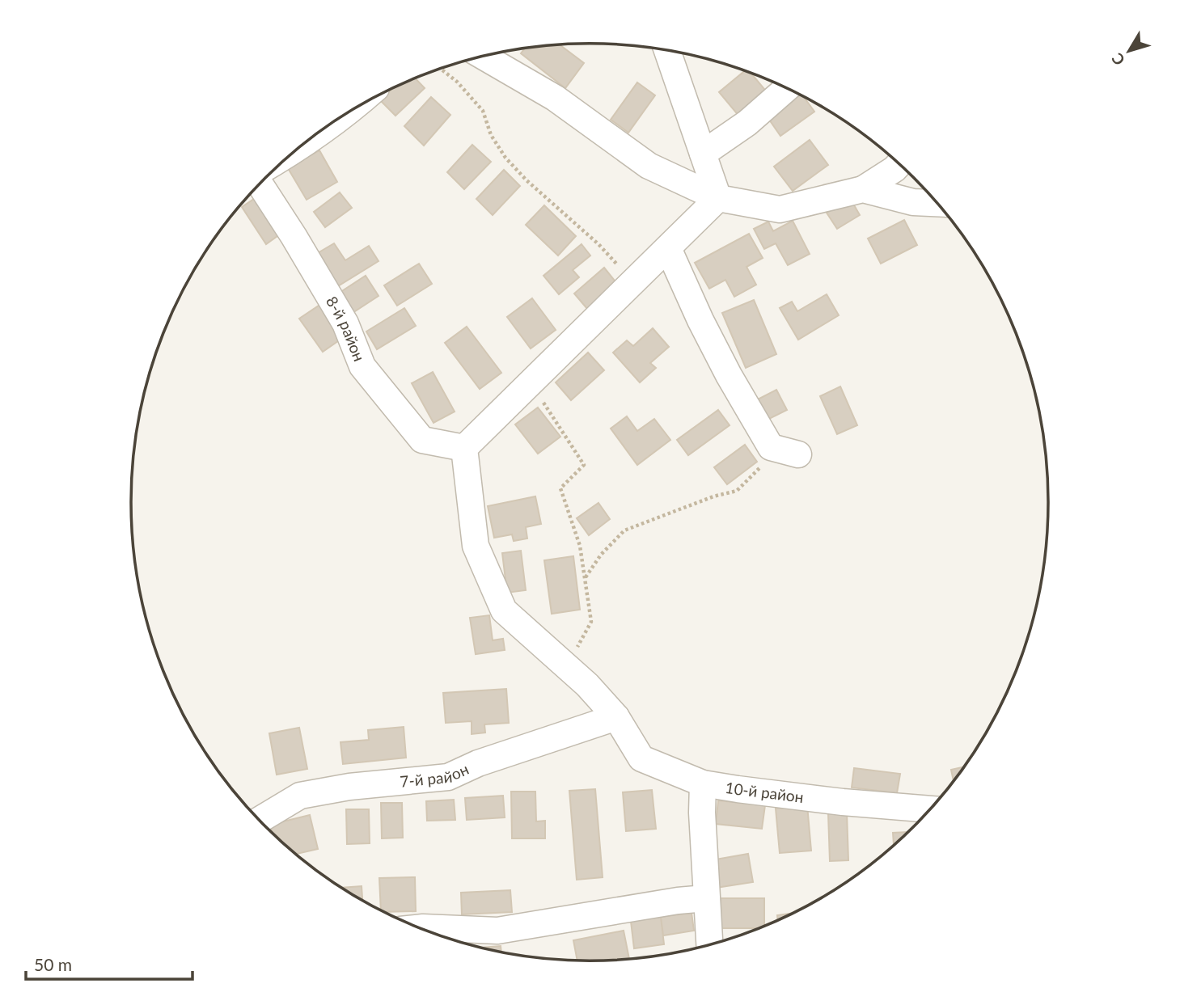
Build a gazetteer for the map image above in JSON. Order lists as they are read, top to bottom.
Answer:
{
  "streets": {
    "street": ["8-й район", "7-й район", "10-й район"]
  },
  "crossings": [
    ["7-й район", "10-й район"]
  ],
  "scale_bar": "50 m",
  "north": "bottom left"
}
